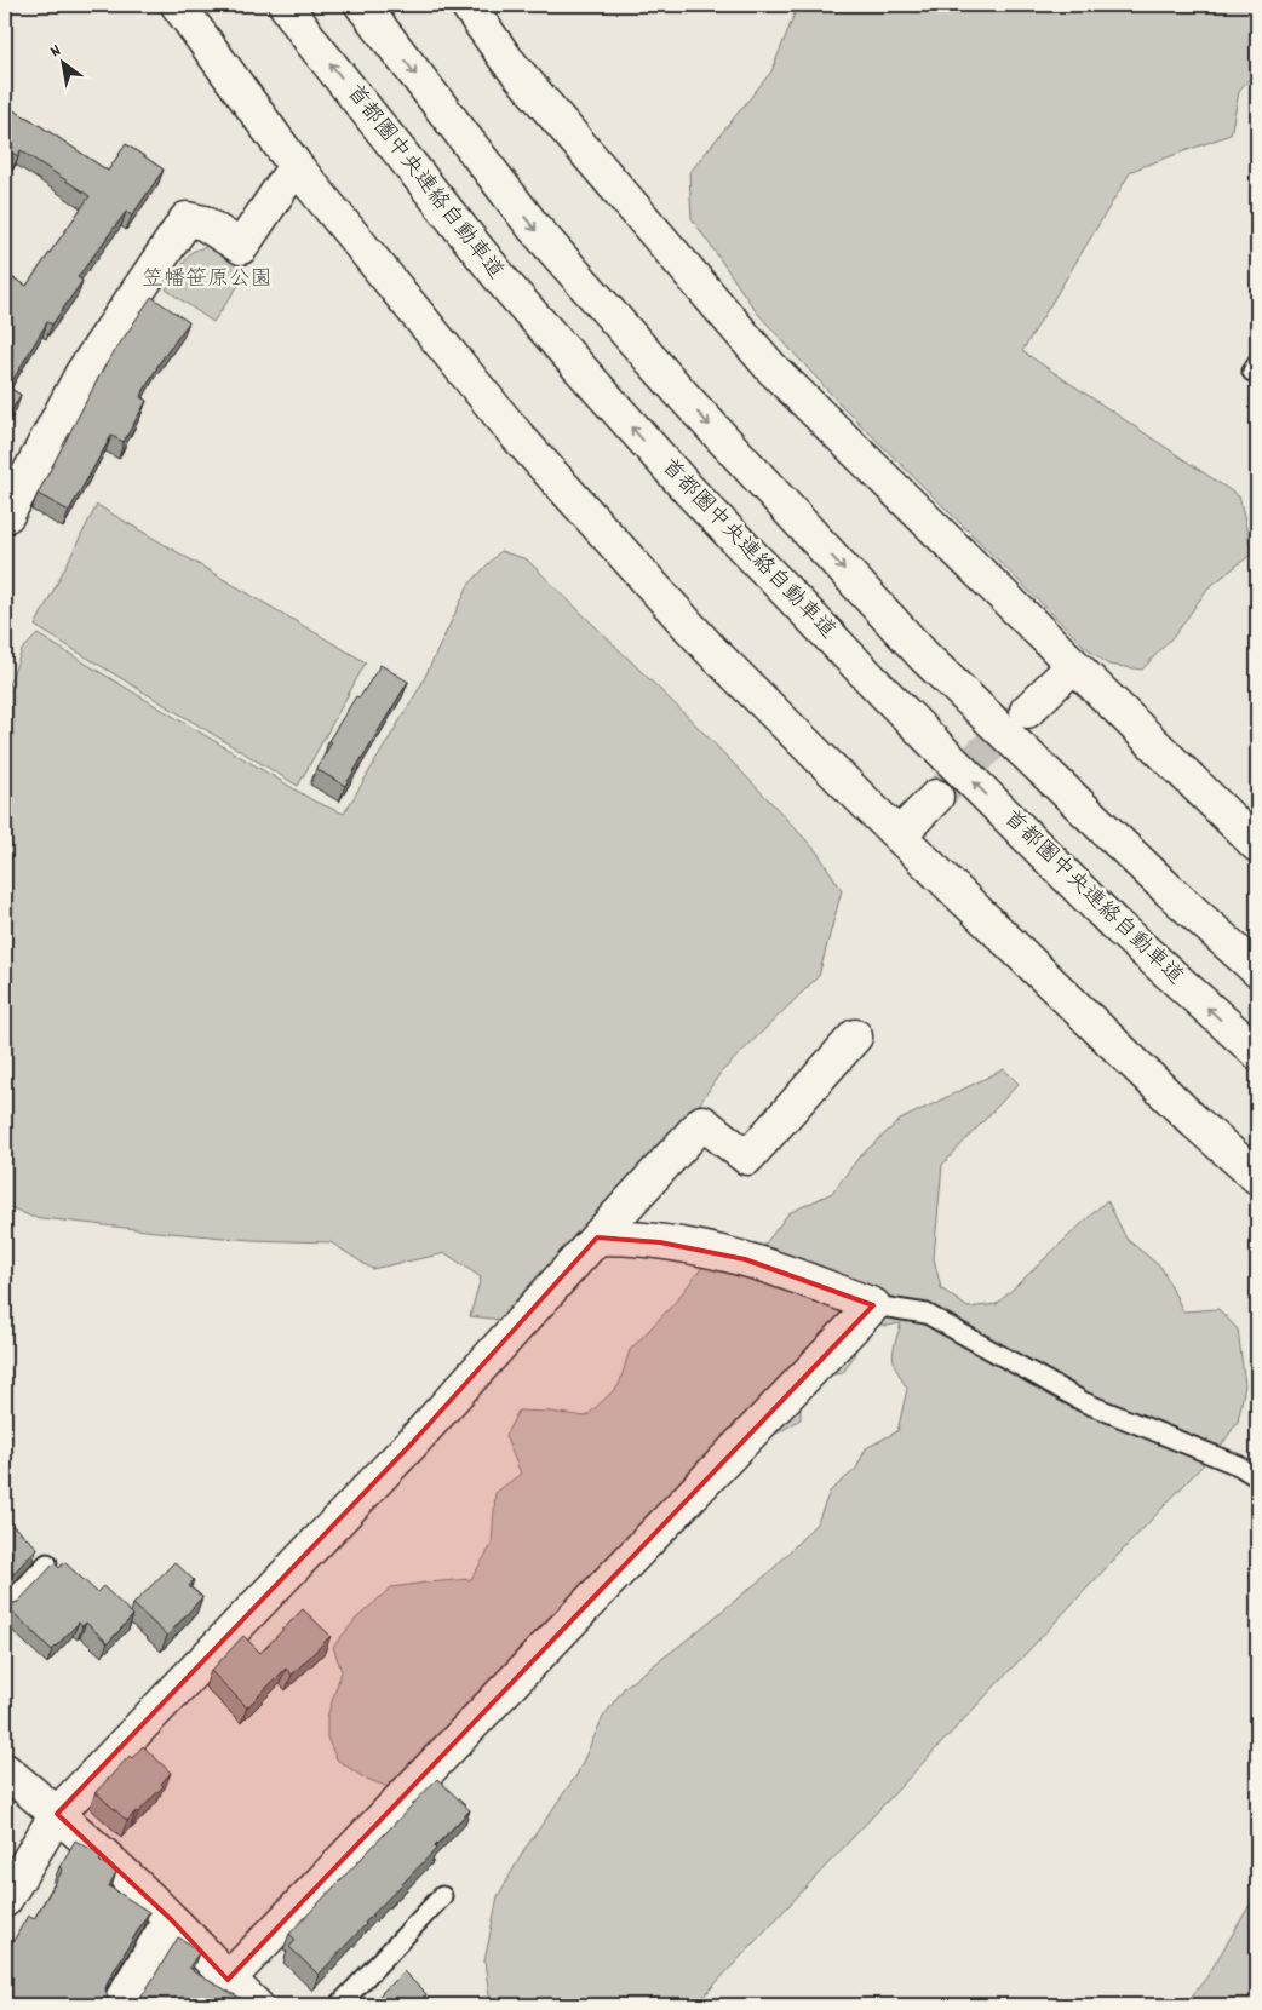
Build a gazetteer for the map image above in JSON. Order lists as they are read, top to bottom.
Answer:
{
  "streets": {
    "main road": ["首都圏中央連絡自動車道"]
  },
  "parks": ["笠幡笹原公園"],
  "north": "top left"
}
